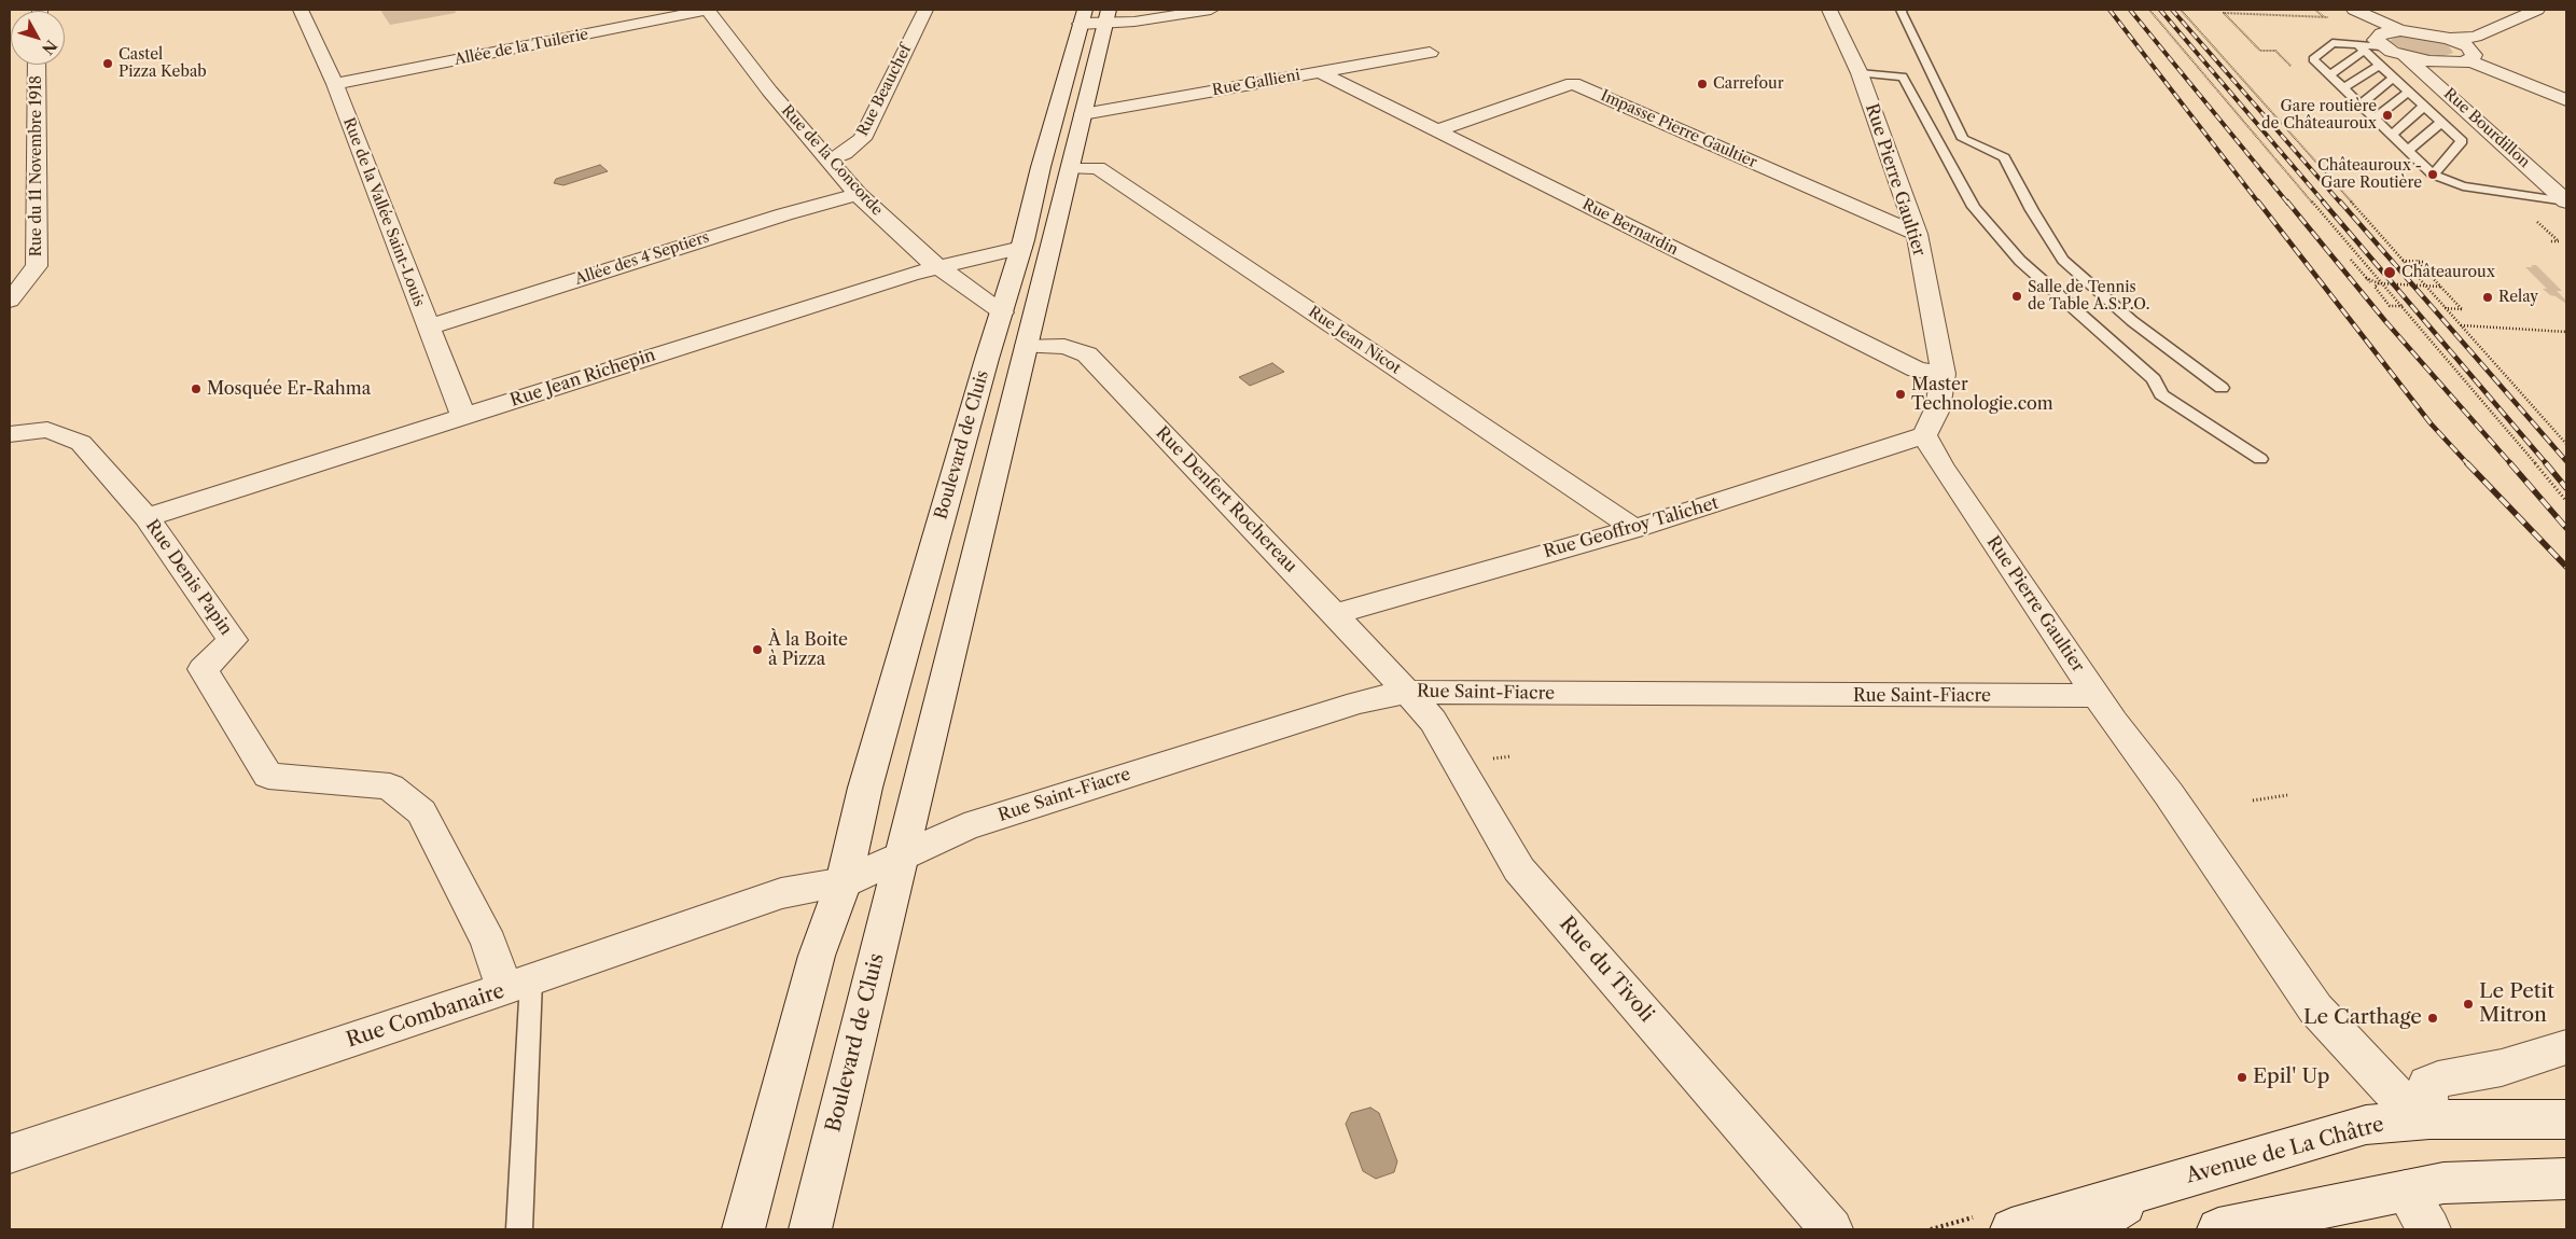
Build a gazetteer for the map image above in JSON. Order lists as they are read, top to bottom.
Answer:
{
  "streets": {
    "street": [
      "Allée de la Tuilerie",
      "Rue Gallieni",
      "Rue Beauchef",
      "Rue Bourdillon",
      "Impasse Pierre Gaultier",
      "Rue de la Concorde",
      "Rue du 11 Novembre 1918",
      "Rue Pierre Gaultier",
      "Rue de la Vallée Saint-Louis",
      "Rue Bernardin",
      "Allée des 4 Septiers",
      "Rue Jean Nicot",
      "Rue Jean Richepin",
      "Boulevard de Cluis",
      "Rue Denfert Rochereau",
      "Rue Geoffroy Talichet",
      "Rue Denis Papin",
      "Rue Saint-Fiacre",
      "Rue du Tivoli",
      "Rue Combanaire",
      "Avenue de La Châtre"
    ]
  },
  "crossings": [
    ["Allée de la Tuilerie", "Rue de la Concorde"],
    ["Allée de la Tuilerie", "Rue de la Vallée Saint-Louis"],
    ["Rue Gallieni", "Rue Bernardin"],
    ["Rue Gallieni", "Boulevard de Cluis"],
    ["Rue Beauchef", "Rue de la Concorde"],
    ["Impasse Pierre Gaultier", "Rue Pierre Gaultier"],
    ["Impasse Pierre Gaultier", "Rue Bernardin"],
    ["Rue de la Concorde", "Allée des 4 Septiers"],
    ["Rue de la Concorde", "Rue Jean Richepin"],
    ["Rue de la Concorde", "Boulevard de Cluis"],
    ["Rue Pierre Gaultier", "Rue Bernardin"],
    ["Rue Pierre Gaultier", "Rue Geoffroy Talichet"],
    ["Rue Pierre Gaultier", "Rue Saint-Fiacre"],
    ["Rue Pierre Gaultier", "Avenue de La Châtre"],
    ["Rue de la Vallée Saint-Louis", "Allée des 4 Septiers"],
    ["Rue de la Vallée Saint-Louis", "Rue Jean Richepin"],
    ["Rue Jean Nicot", "Boulevard de Cluis"],
    ["Rue Jean Nicot", "Rue Geoffroy Talichet"],
    ["Rue Jean Richepin", "Boulevard de Cluis"],
    ["Rue Jean Richepin", "Rue Denis Papin"],
    ["Boulevard de Cluis", "Rue Denfert Rochereau"],
    ["Boulevard de Cluis", "Rue Saint-Fiacre"],
    ["Boulevard de Cluis", "Rue Combanaire"],
    ["Rue Denfert Rochereau", "Rue Geoffroy Talichet"],
    ["Rue Denfert Rochereau", "Rue Saint-Fiacre"],
    ["Rue Denfert Rochereau", "Rue du Tivoli"],
    ["Rue Denis Papin", "Rue Combanaire"],
    ["Rue Saint-Fiacre", "Rue du Tivoli"]
  ],
  "places": [
    "Castel Pizza Kebab",
    "Carrefour",
    "Gare routière de Châteauroux",
    "Châteauroux - Gare Routière",
    "Châteauroux",
    "Salle de Tennis de Table A.S.P.O.",
    "Relay",
    "Mosquée Er-Rahma",
    "Master Technologie.com",
    "À la Boite à Pizza",
    "Le Petit Mitron",
    "Le Carthage",
    "Epil' Up"
  ],
  "north": "bottom right"
}
